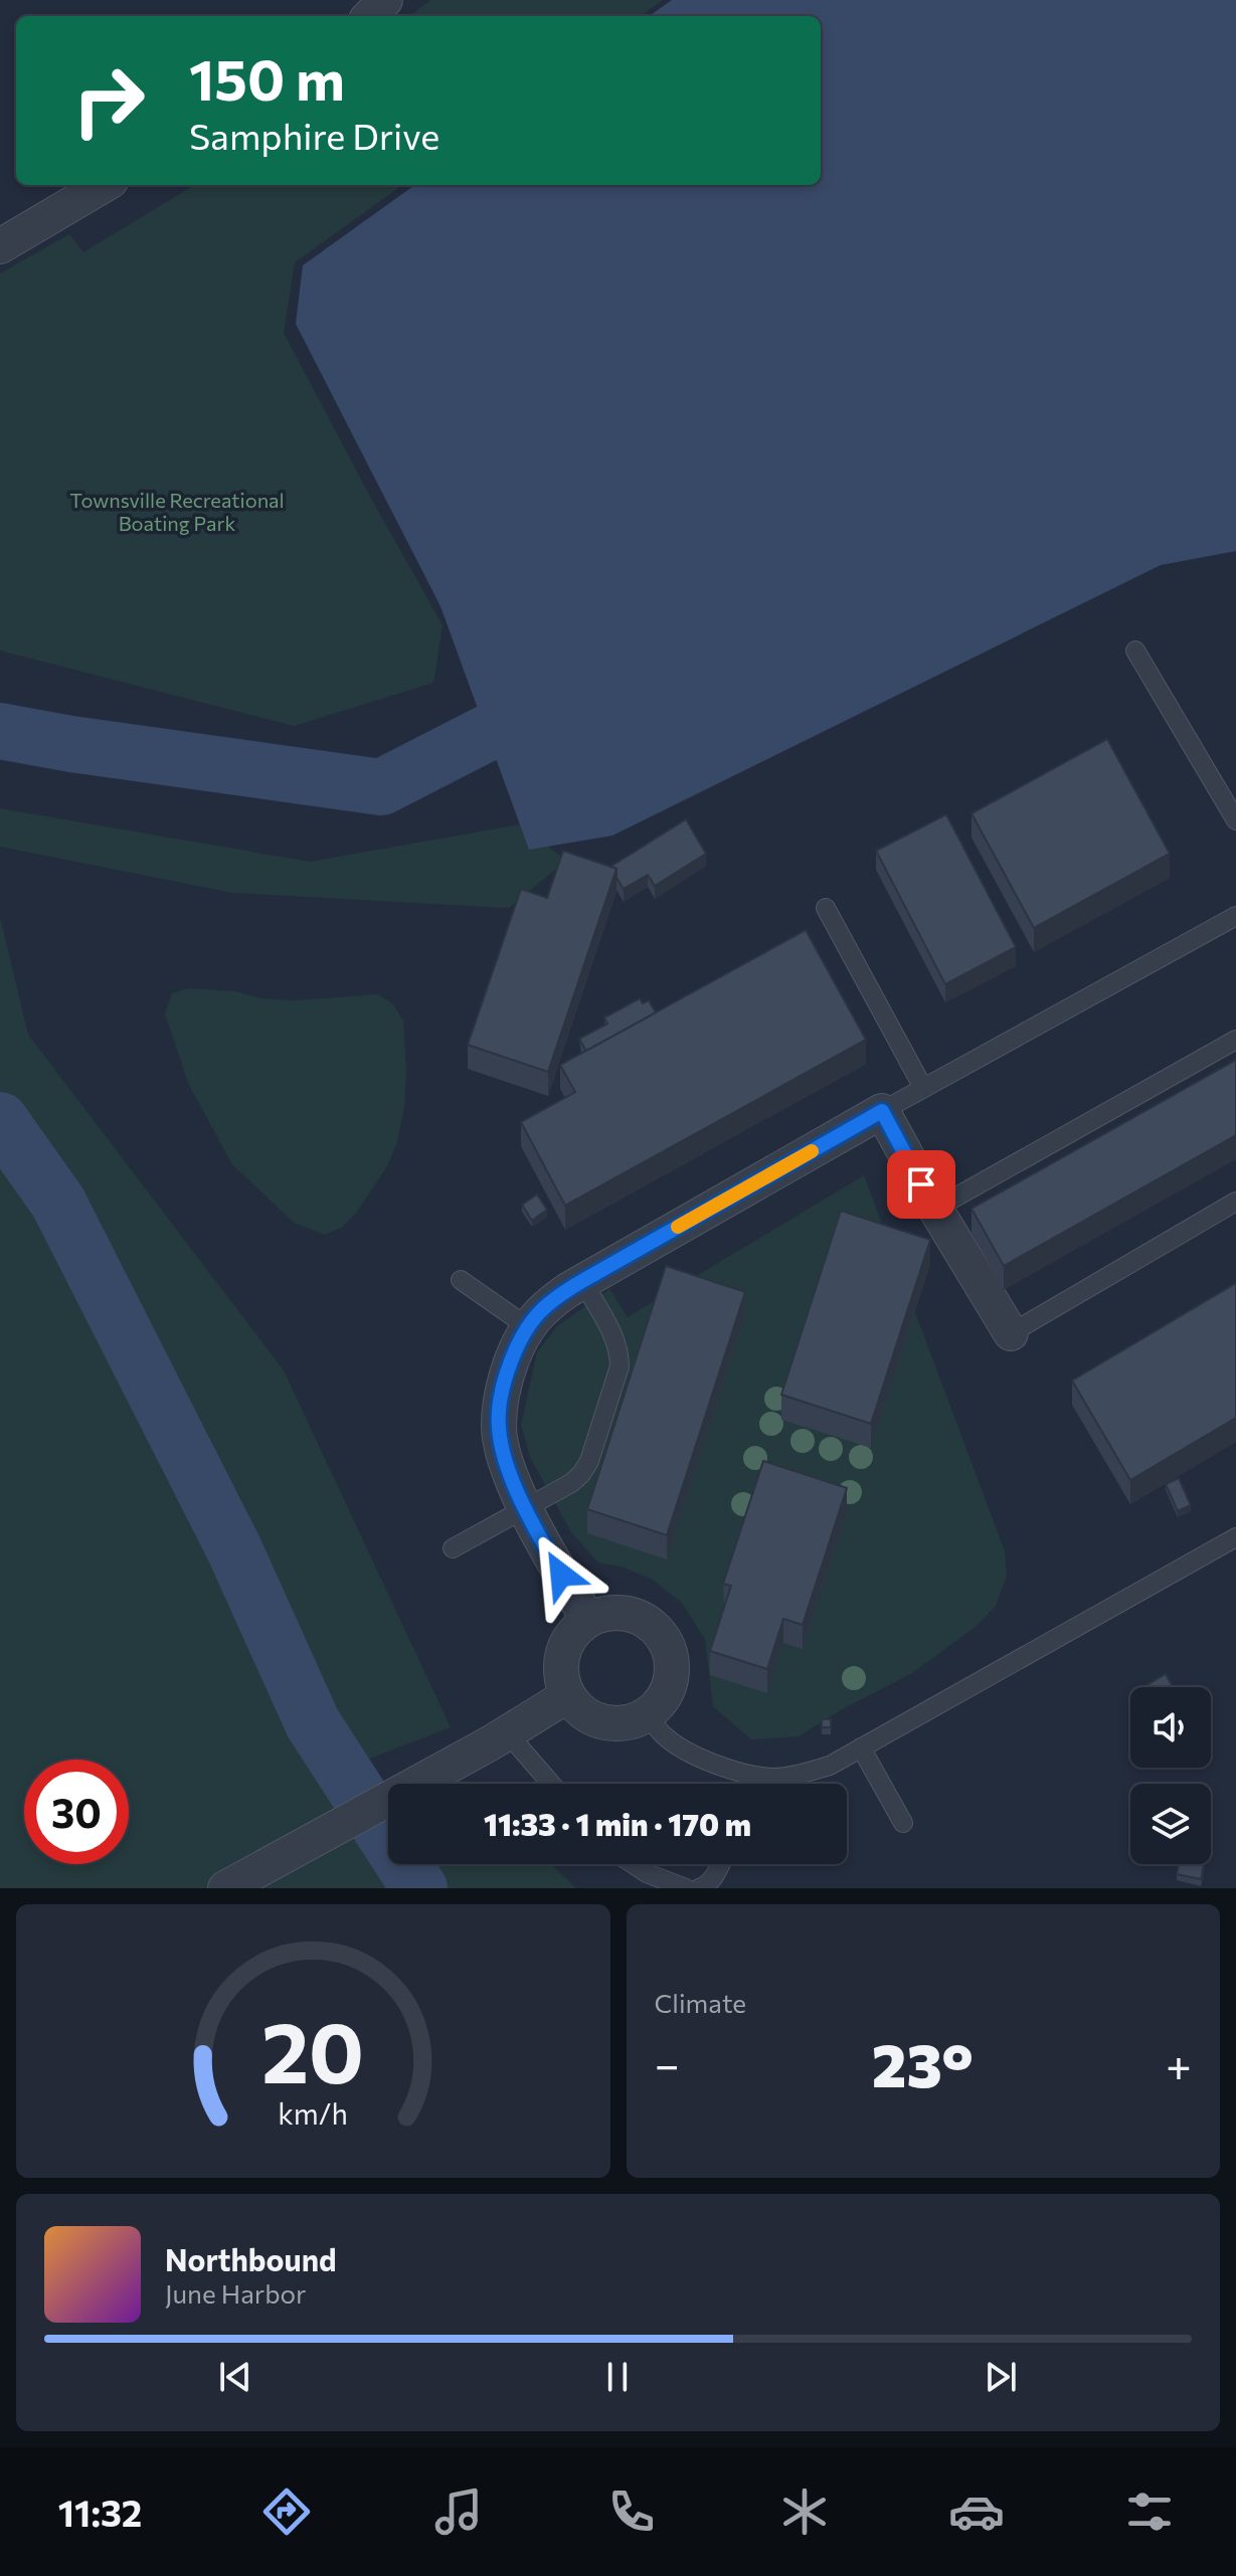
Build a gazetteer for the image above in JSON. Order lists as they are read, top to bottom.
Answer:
{
  "parks": ["Townsville Recreational Boating Park"],
  "page": {
    "turn": ["150 m", "Samphire Drive"],
    "limit": "30",
    "trip": "11:33 · 1 min · 170 m",
    "tile": "Climate",
    "heat": ["−", "23°", "+"],
    "song": ["Northbound", "June Harbor"],
    "tabs": "11:32",
    "gauge": ["20", "km/h"]
  }
}
